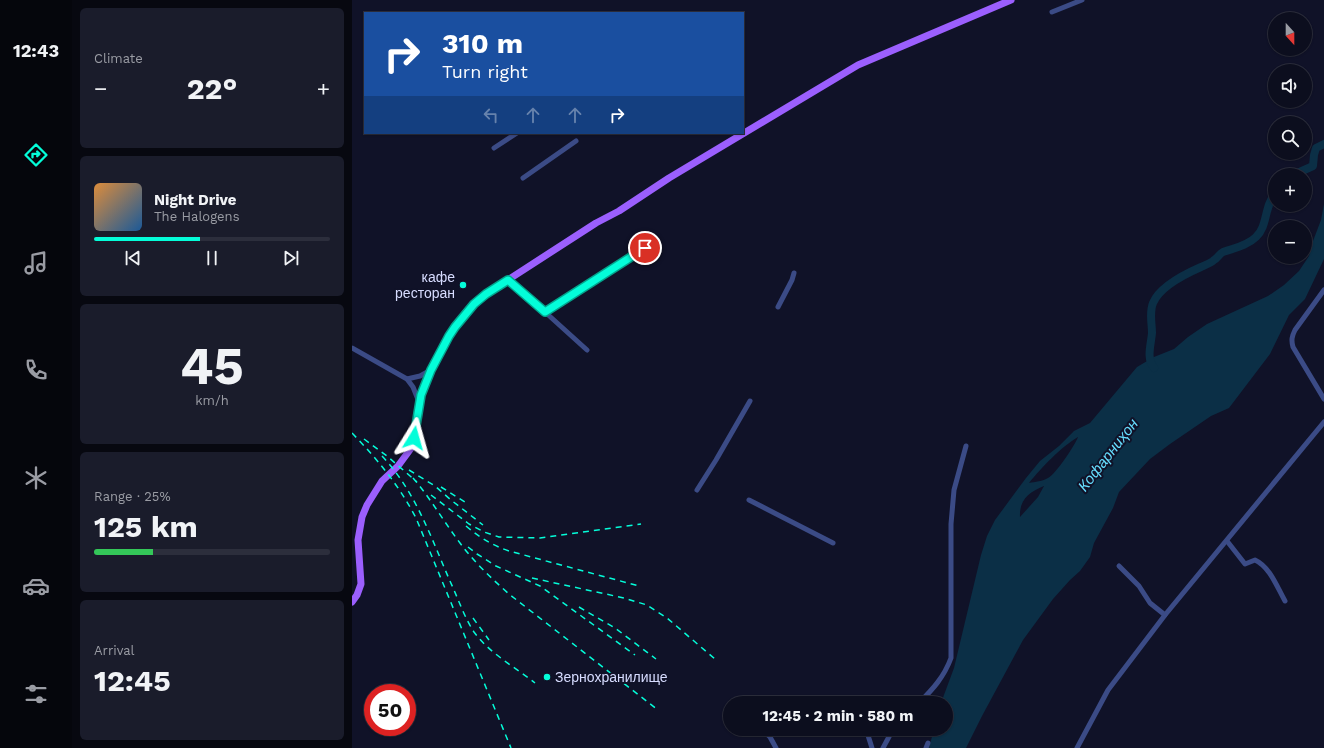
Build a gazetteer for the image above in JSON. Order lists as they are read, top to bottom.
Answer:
{
  "water": ["Кофарниҳон"],
  "places": ["кафе ресторан", "Зернохранилище"],
  "north": "bottom",
  "page": {
    "tabs": "12:43",
    "tile": [
      "Climate",
      ["45", "km/h"],
      ["Range · 25%", "125 km"],
      ["Arrival", "12:45"]
    ],
    "map_buttons": ["+", "−"],
    "turn": ["310 m", "Turn right"],
    "heat": ["−", "22°", "+"],
    "song": ["Night Drive", "The Halogens"],
    "limit": "50",
    "trip": "12:45 · 2 min · 580 m"
  }
}
